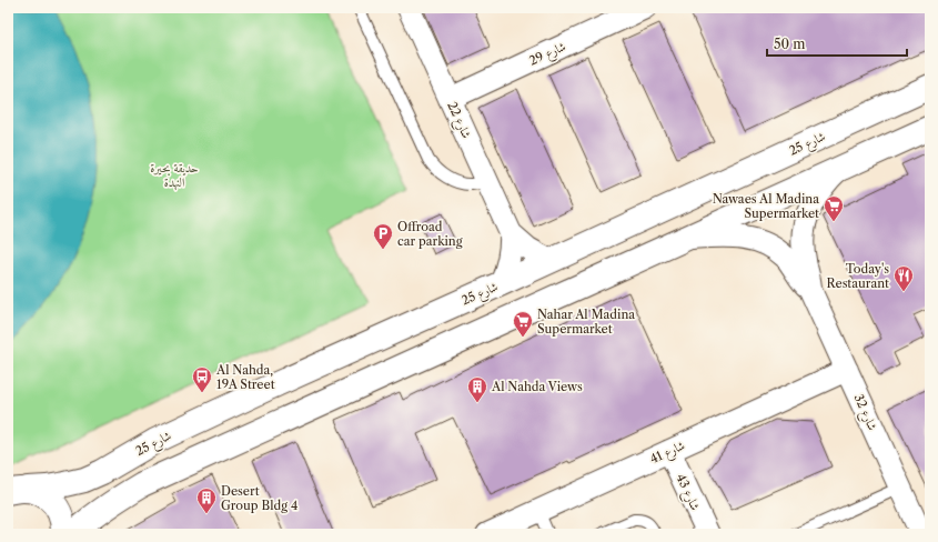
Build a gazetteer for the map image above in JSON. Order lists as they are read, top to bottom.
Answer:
{
  "streets": {
    "street": [
      "شارع 29",
      "شارع 22",
      "شارع 25",
      "شارع 32",
      "شارع 41",
      "شارع 43"
    ]
  },
  "crossings": [
    ["شارع 29", "شارع 22"],
    ["شارع 22", "شارع 25"],
    ["شارع 32", "شارع 41"],
    ["شارع 41", "شارع 43"]
  ],
  "parks": ["حديقة بحيرة النهدة"],
  "places": {
    "supermarket": ["Nawaes Al Madina Supermarket", "Nahar Al Madina Supermarket"],
    "parking": ["Offroad car parking"],
    "restaurant": ["Today's Restaurant"],
    "bus stop": ["Al Nahda, 19A Street"],
    "building": ["Al Nahda Views", "Desert Group Bldg 4"]
  },
  "scale_bar": "50 m"
}
